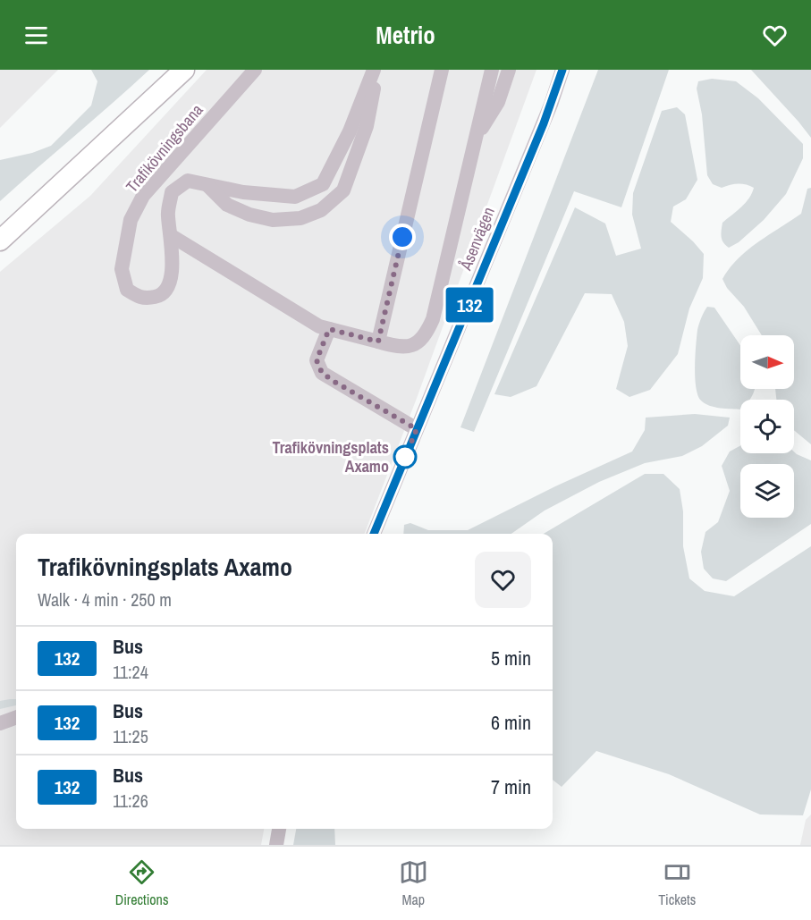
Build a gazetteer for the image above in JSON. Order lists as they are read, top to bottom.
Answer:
{
  "streets": {
    "street": ["Trafikövningsbana", "Åsenvägen"]
  },
  "places": ["Trafikövningsplats Axamo"],
  "lines": ["bus line 132"],
  "north": "right",
  "page": {
    "header": "Metrio",
    "on_map": "132",
    "heading": ["Trafikövningsplats Axamo", "Walk · 4 min · 250 m"],
    "list": [
      {
        "mark": "132",
        "name": "Bus",
        "note": "11:24",
        "value": "5 min"
      },
      {
        "mark": "132",
        "name": "Bus",
        "note": "11:25",
        "value": "6 min"
      },
      {
        "mark": "132",
        "name": "Bus",
        "note": "11:26",
        "value": "7 min"
      }
    ],
    "tabs": ["Directions", "Map", "Tickets"]
  }
}
